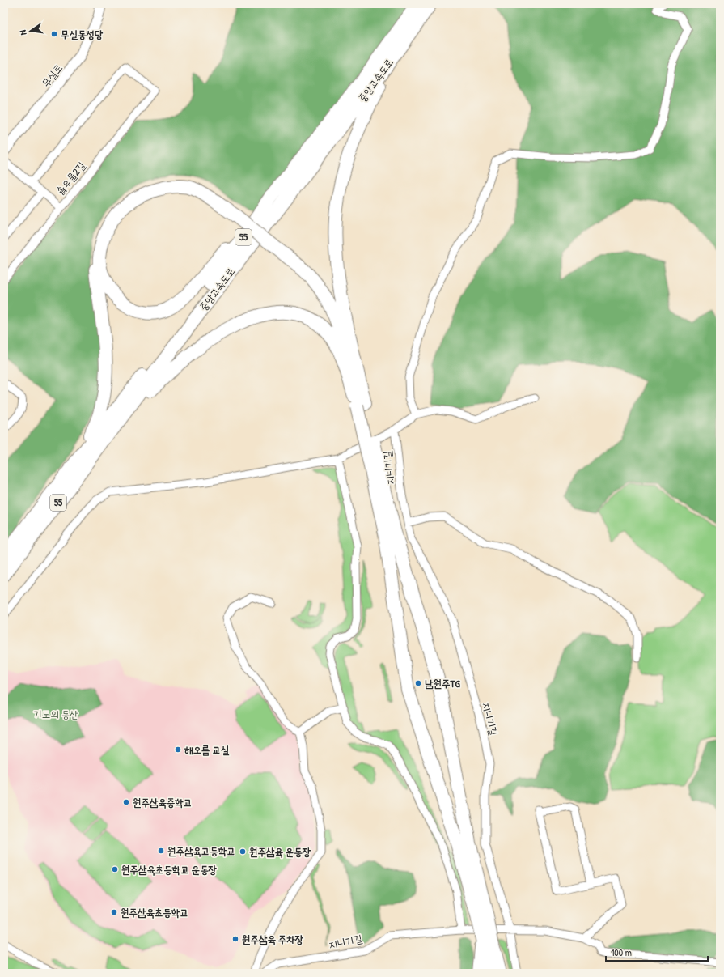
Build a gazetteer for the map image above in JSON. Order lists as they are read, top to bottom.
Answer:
{
  "streets": {
    "highway": ["중앙고속도로", "55"],
    "street": ["무실로", "솔우물2길", "지니기길"]
  },
  "parks": ["기도의 동산"],
  "places": [
    "무실동성당",
    "남원주TG",
    "해오름 교실",
    "원주삼육중학교",
    "원주삼육고등학교",
    "원주삼육 운동장",
    "원주삼육초등학교 운동장",
    "원주삼육초등학교",
    "원주삼육 주차장"
  ],
  "scale_bar": "100 m",
  "north": "left"
}
